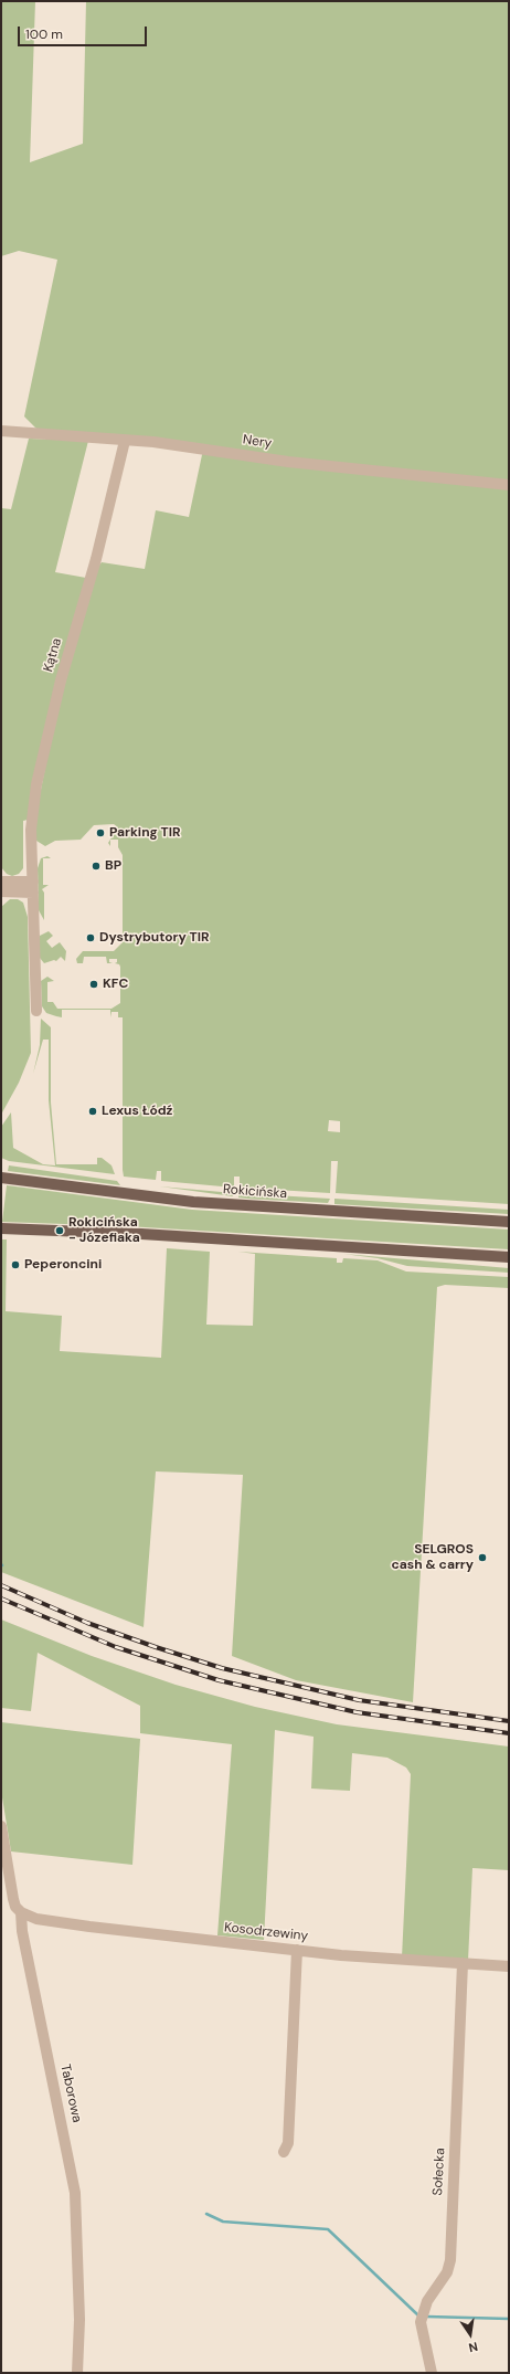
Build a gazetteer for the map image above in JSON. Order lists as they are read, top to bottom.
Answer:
{
  "streets": {
    "main road": ["Rokicińska"],
    "street": [
      "Nery",
      "Kątna",
      "Kosodrzewiny",
      "Taborowa",
      "Sołecka"
    ]
  },
  "crossings": [
    ["Nery", "Kątna"],
    ["Kosodrzewiny", "Taborowa"],
    ["Kosodrzewiny", "Sołecka"]
  ],
  "places": [
    "Parking TIR",
    "BP",
    "Dystrybutory TIR",
    "KFC",
    "Lexus Łódź",
    "Rokicińska - Józefiaka",
    "Peperoncini",
    "SELGROS cash & carry"
  ],
  "scale_bar": "100 m",
  "north": "bottom"
}
